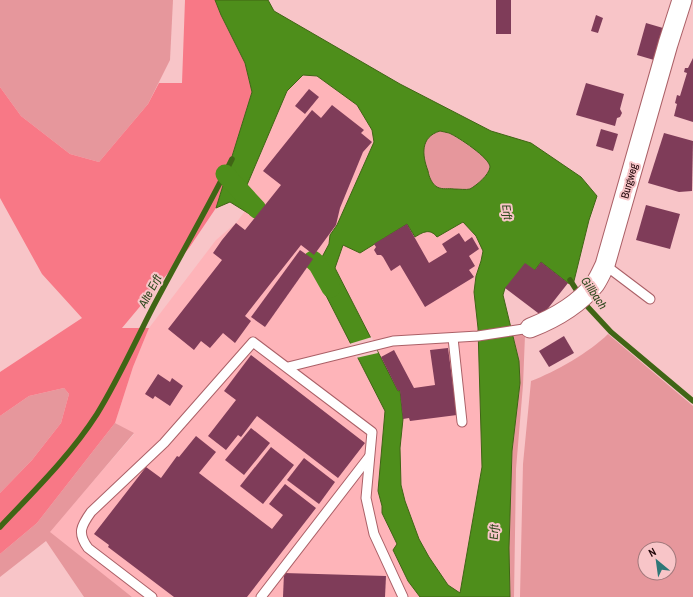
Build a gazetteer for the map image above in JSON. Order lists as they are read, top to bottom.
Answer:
{
  "streets": {
    "street": ["Burgweg"]
  },
  "water": ["Erft", "Alte Erft", "Gillbach"],
  "north": "top left"
}
